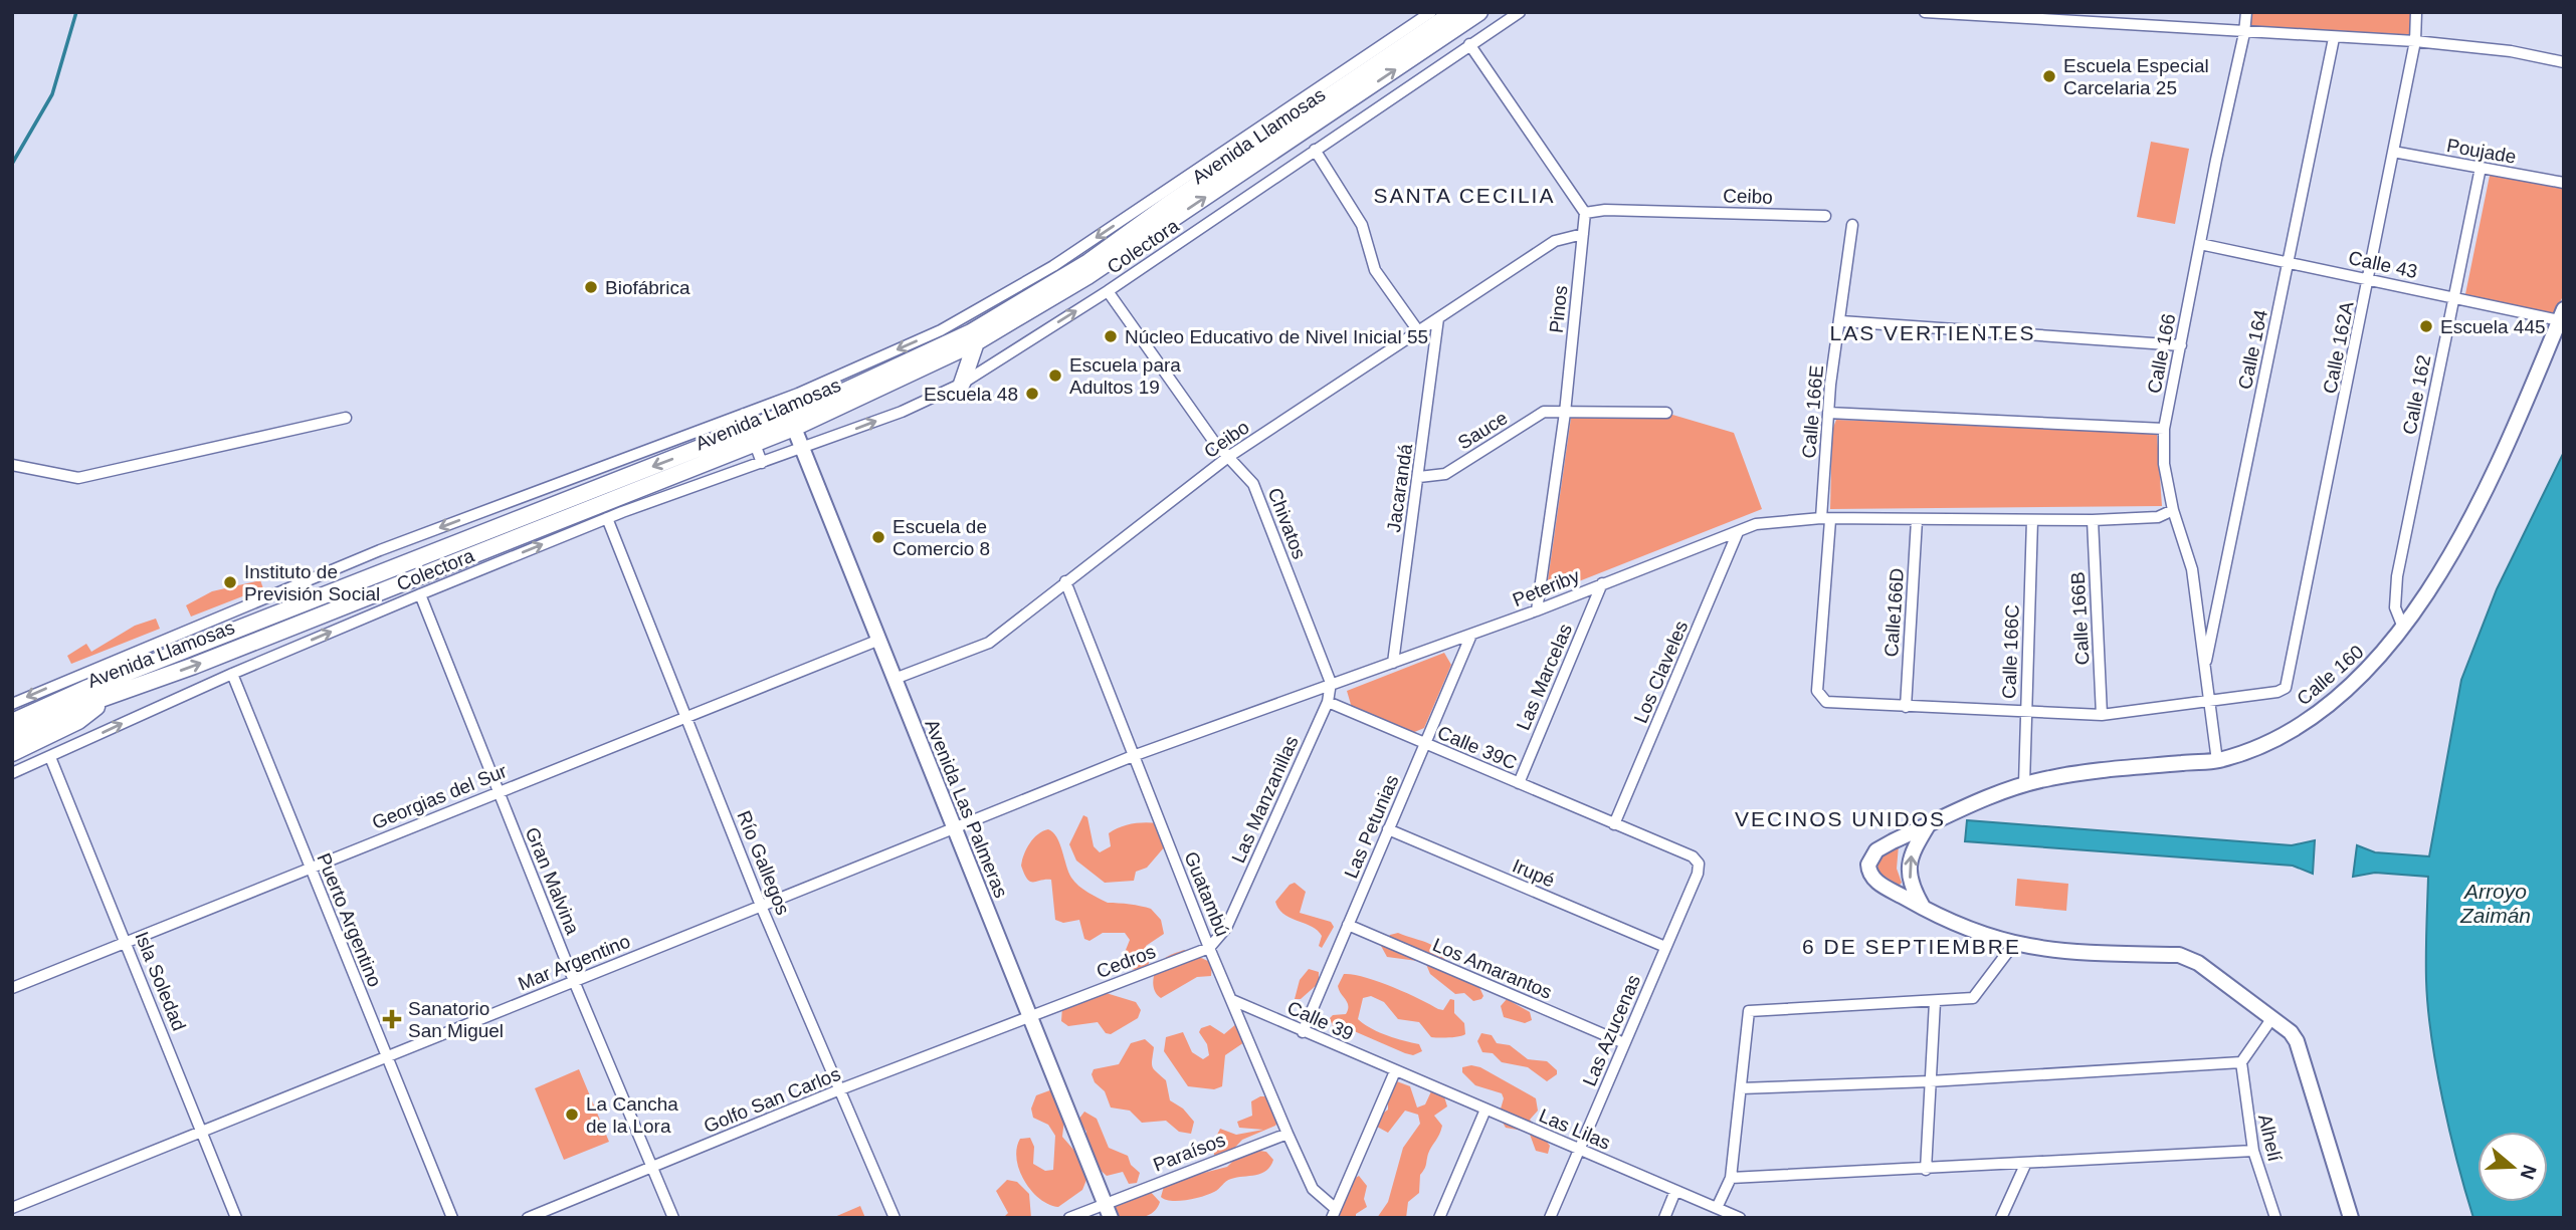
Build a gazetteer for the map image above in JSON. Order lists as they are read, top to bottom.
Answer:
{
  "streets": {
    "highway": ["Avenida Llamosas"],
    "main road": ["Calle 160", "Avenida Las Palmeras"],
    "street": [
      "Poujade",
      "Ceibo",
      "Colectora",
      "Calle 43",
      "Pinos",
      "Calle 162A",
      "Calle 164",
      "Calle 166",
      "Calle 162",
      "Calle 166E",
      "Sauce",
      "Jacarandá",
      "Chivatos",
      "Peteriby",
      "Calle166D",
      "Calle 166B",
      "Calle 166C",
      "Los Claveles",
      "Las Marcelas",
      "Calle 39C",
      "Georgias del Sur",
      "Las Manzanillas",
      "Las Petunias",
      "Río Gallegos",
      "Irupé",
      "Gran Malvina",
      "Guatambú",
      "Puerto Argentino",
      "Cedros",
      "Mar Argentino",
      "Los Amarantos",
      "Isla Soledad",
      "Calle 39",
      "Las Azucenas",
      "Golfo San Carlos",
      "Las Lilas",
      "Alhelí",
      "Paraísos"
    ]
  },
  "crossings": [
    ["Avenida Llamosas", "Colectora"],
    ["Avenida Llamosas", "Avenida Las Palmeras"],
    ["Poujade", "Calle 162A"],
    ["Poujade", "Calle 162"],
    ["Ceibo", "Pinos"],
    ["Ceibo", "Jacarandá"],
    ["Ceibo", "Chivatos"],
    ["Ceibo", "Avenida Las Palmeras"],
    ["Ceibo", "Guatambú"],
    ["Colectora", "Chivatos"],
    ["Colectora", "Avenida Las Palmeras"],
    ["Colectora", "Río Gallegos"],
    ["Colectora", "Gran Malvina"],
    ["Colectora", "Puerto Argentino"],
    ["Colectora", "Isla Soledad"],
    ["Calle 43", "Calle 162A"],
    ["Calle 43", "Calle 164"],
    ["Calle 43", "Calle 166"],
    ["Calle 43", "Calle 162"],
    ["Calle 43", "Calle 160"],
    ["Pinos", "Sauce"],
    ["Pinos", "Peteriby"],
    ["Calle 162A", "Calle 166"],
    ["Calle 164", "Calle 166"],
    ["Calle 166", "Peteriby"],
    ["Calle 166", "Calle 160"],
    ["Calle 162", "Calle 160"],
    ["Calle 166E", "Peteriby"],
    ["Calle 166E", "Calle166D"],
    ["Sauce", "Jacarandá"],
    ["Jacarandá", "Peteriby"],
    ["Chivatos", "Peteriby"],
    ["Chivatos", "Las Manzanillas"],
    ["Peteriby", "Calle166D"],
    ["Peteriby", "Calle 166B"],
    ["Peteriby", "Calle 166C"],
    ["Peteriby", "Los Claveles"],
    ["Peteriby", "Las Marcelas"],
    ["Peteriby", "Las Manzanillas"],
    ["Peteriby", "Avenida Las Palmeras"],
    ["Peteriby", "Las Petunias"],
    ["Peteriby", "Guatambú"],
    ["Peteriby", "Mar Argentino"],
    ["Calle 166C", "Calle 160"],
    ["Los Claveles", "Calle 39C"],
    ["Las Marcelas", "Calle 39C"],
    ["Calle 39C", "Las Manzanillas"],
    ["Calle 39C", "Las Petunias"],
    ["Calle 39C", "Las Azucenas"],
    ["Georgias del Sur", "Avenida Las Palmeras"],
    ["Georgias del Sur", "Río Gallegos"],
    ["Georgias del Sur", "Gran Malvina"],
    ["Georgias del Sur", "Puerto Argentino"],
    ["Georgias del Sur", "Isla Soledad"],
    ["Las Manzanillas", "Cedros"],
    ["Avenida Las Palmeras", "Cedros"],
    ["Avenida Las Palmeras", "Mar Argentino"],
    ["Avenida Las Palmeras", "Golfo San Carlos"],
    ["Avenida Las Palmeras", "Paraísos"],
    ["Las Petunias", "Irupé"],
    ["Las Petunias", "Los Amarantos"],
    ["Las Petunias", "Calle 39"],
    ["Río Gallegos", "Mar Argentino"],
    ["Río Gallegos", "Golfo San Carlos"],
    ["Irupé", "Las Azucenas"],
    ["Gran Malvina", "Mar Argentino"],
    ["Gran Malvina", "Golfo San Carlos"],
    ["Guatambú", "Cedros"],
    ["Guatambú", "Calle 39"],
    ["Guatambú", "Paraísos"],
    ["Puerto Argentino", "Mar Argentino"],
    ["Cedros", "Golfo San Carlos"],
    ["Mar Argentino", "Isla Soledad"],
    ["Los Amarantos", "Las Azucenas"],
    ["Calle 39", "Las Lilas"],
    ["Las Azucenas", "Las Lilas"]
  ],
  "districts": [
    "SANTA CECILIA",
    "LAS VERTIENTES",
    "VECINOS UNIDOS",
    "6 DE SEPTIEMBRE"
  ],
  "water": ["Arroyo Zaimán"],
  "places": {
    "other": [
      "Escuela Especial Carcelaria 25",
      "Biofábrica",
      "Escuela 445",
      "Núcleo Educativo de Nivel Inicial 55",
      "Escuela para Adultos 19",
      "Escuela 48",
      "Escuela de Comercio 8",
      "Instituto de Previsión Social",
      "La Cancha de la Lora"
    ],
    "health": ["Sanatorio San Miguel"]
  },
  "north": "right"
}
